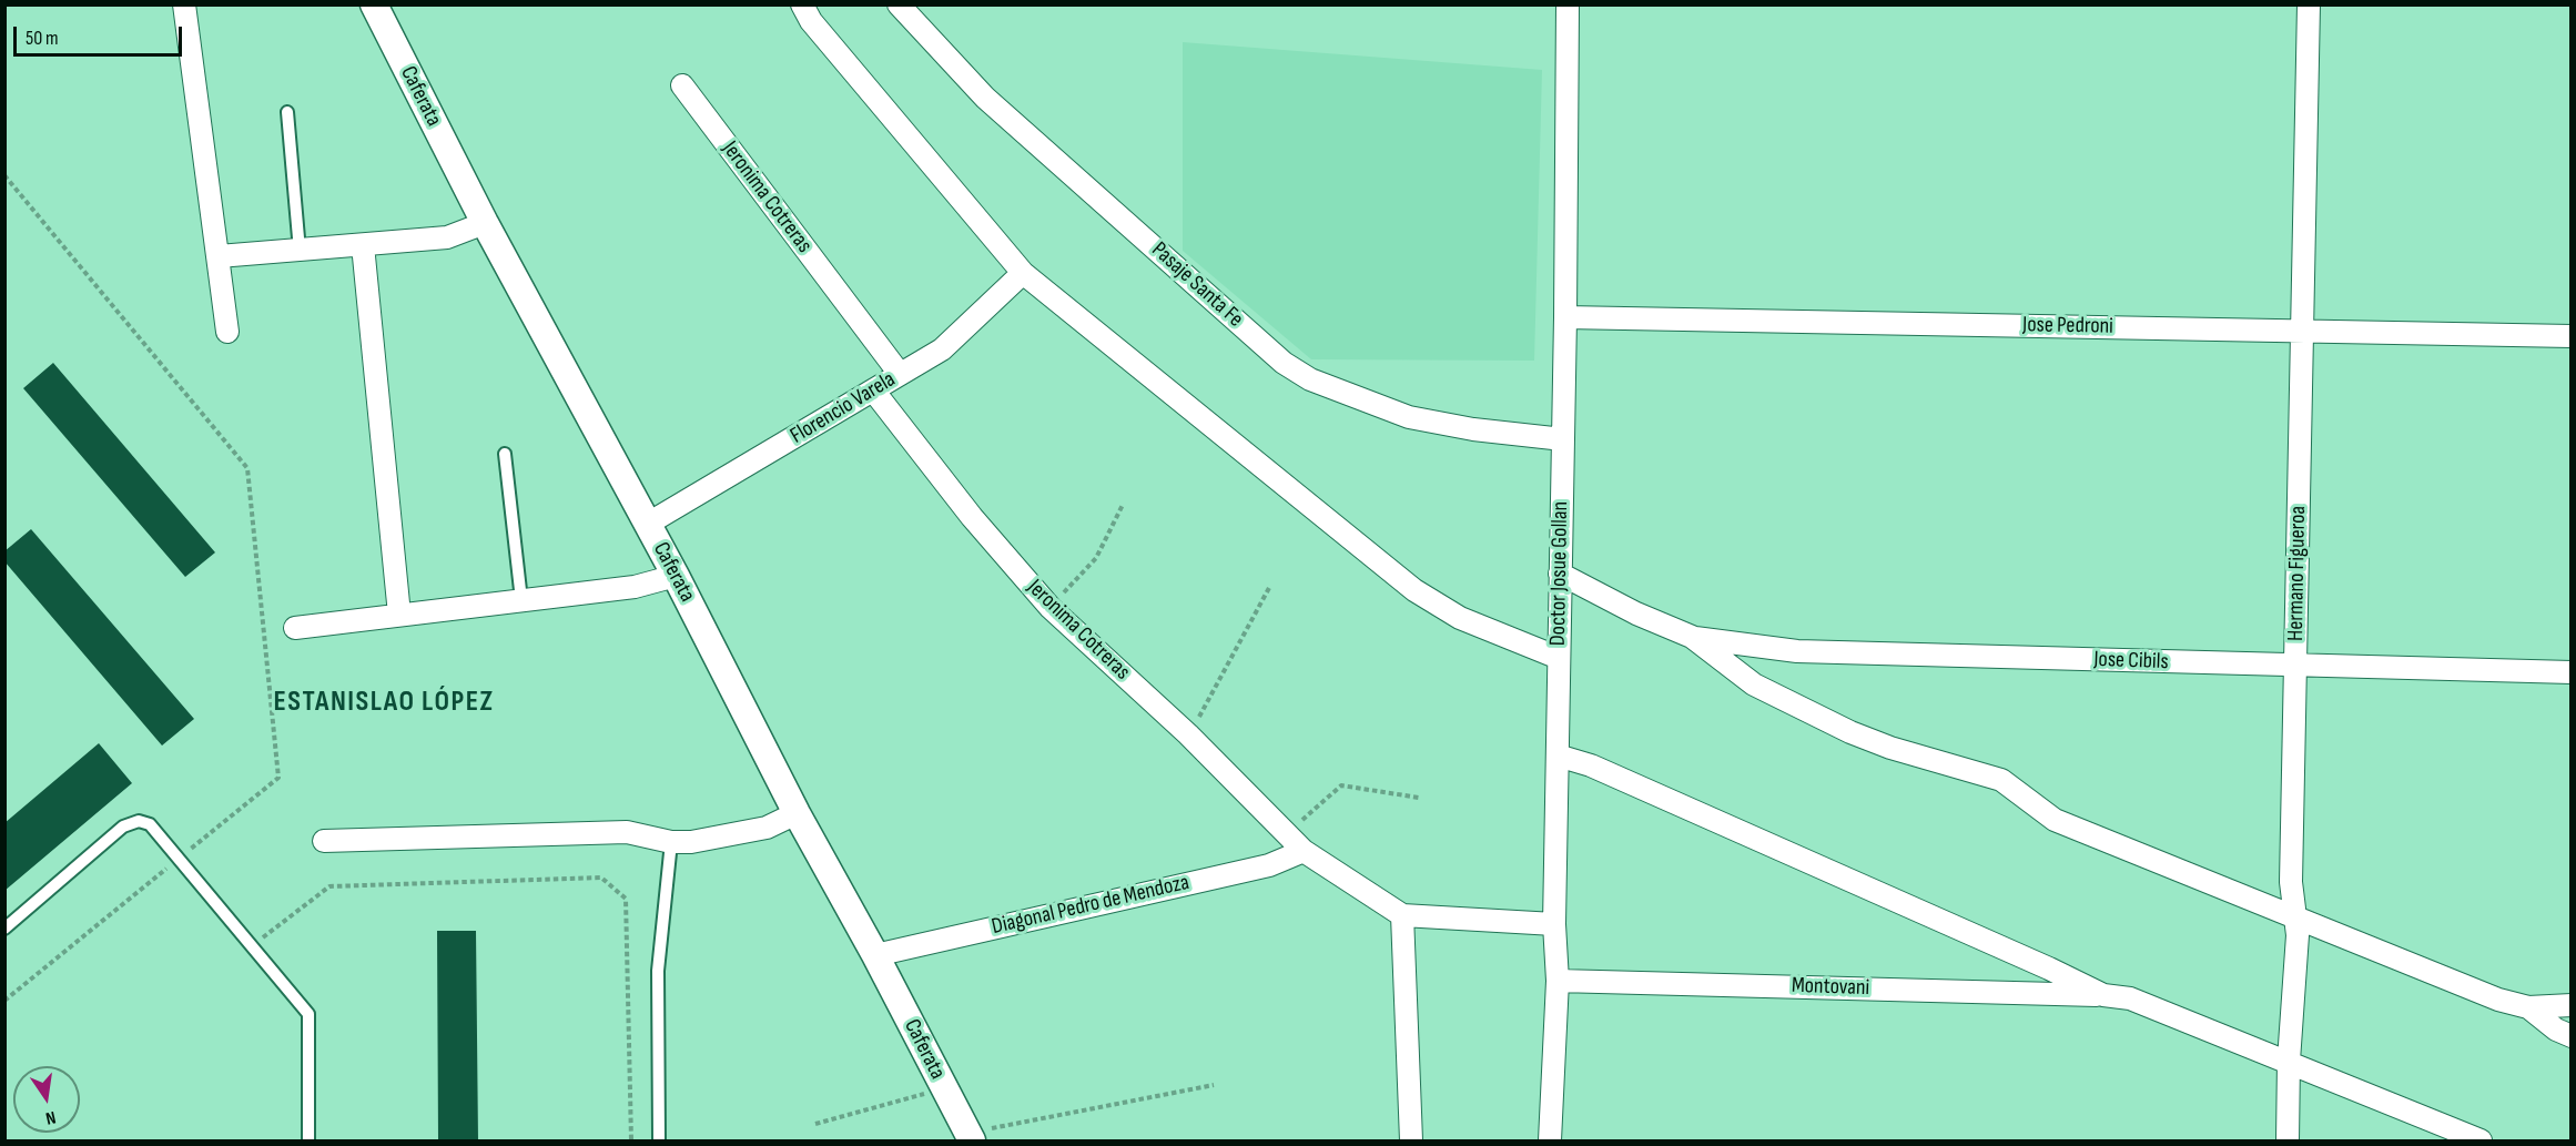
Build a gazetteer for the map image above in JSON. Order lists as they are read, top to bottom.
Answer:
{
  "streets": {
    "street": [
      "Caferata",
      "Jeronima Cotreras",
      "Pasaje Santa Fe",
      "Jose Pedroni",
      "Florencio Varela",
      "Doctor Josue Gollan",
      "Hermano Figueroa",
      "Jose Cibils",
      "Diagonal Pedro de Mendoza",
      "Montovani"
    ]
  },
  "crossings": [
    ["Caferata", "Florencio Varela"],
    ["Caferata", "Diagonal Pedro de Mendoza"],
    ["Jeronima Cotreras", "Florencio Varela"],
    ["Jeronima Cotreras", "Diagonal Pedro de Mendoza"],
    ["Pasaje Santa Fe", "Doctor Josue Gollan"],
    ["Jose Pedroni", "Doctor Josue Gollan"],
    ["Jose Pedroni", "Hermano Figueroa"],
    ["Doctor Josue Gollan", "Montovani"],
    ["Hermano Figueroa", "Jose Cibils"]
  ],
  "districts": ["ESTANISLAO LÓPEZ"],
  "scale_bar": "50 m",
  "north": "bottom"
}
